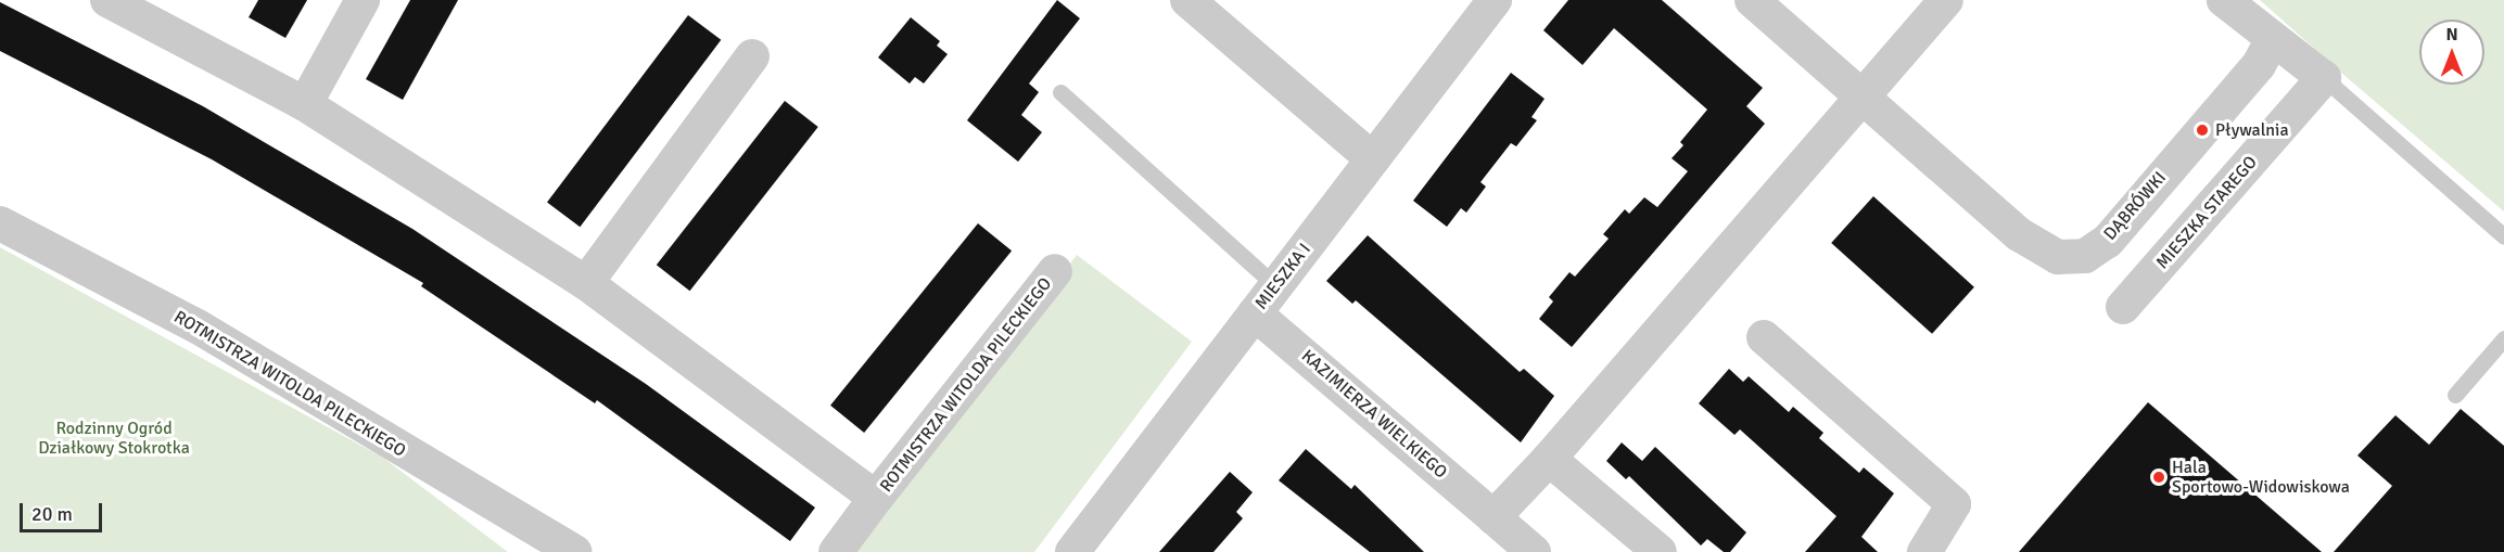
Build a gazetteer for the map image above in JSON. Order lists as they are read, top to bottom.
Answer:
{
  "streets": {
    "street": [
      "DĄBRÓWKI",
      "MIESZKA STAREGO",
      "MIESZKA I",
      "ROTMISTRZA WITOLDA PILECKIEGO",
      "KAZIMIERZA WIELKIEGO"
    ]
  },
  "crossings": [
    ["MIESZKA I", "KAZIMIERZA WIELKIEGO"]
  ],
  "parks": ["Rodzinny Ogród Działkowy Stokrotka"],
  "places": ["Pływalnia", "Hala Sportowo-Widowiskowa"],
  "scale_bar": "20 m",
  "north": "top"
}
